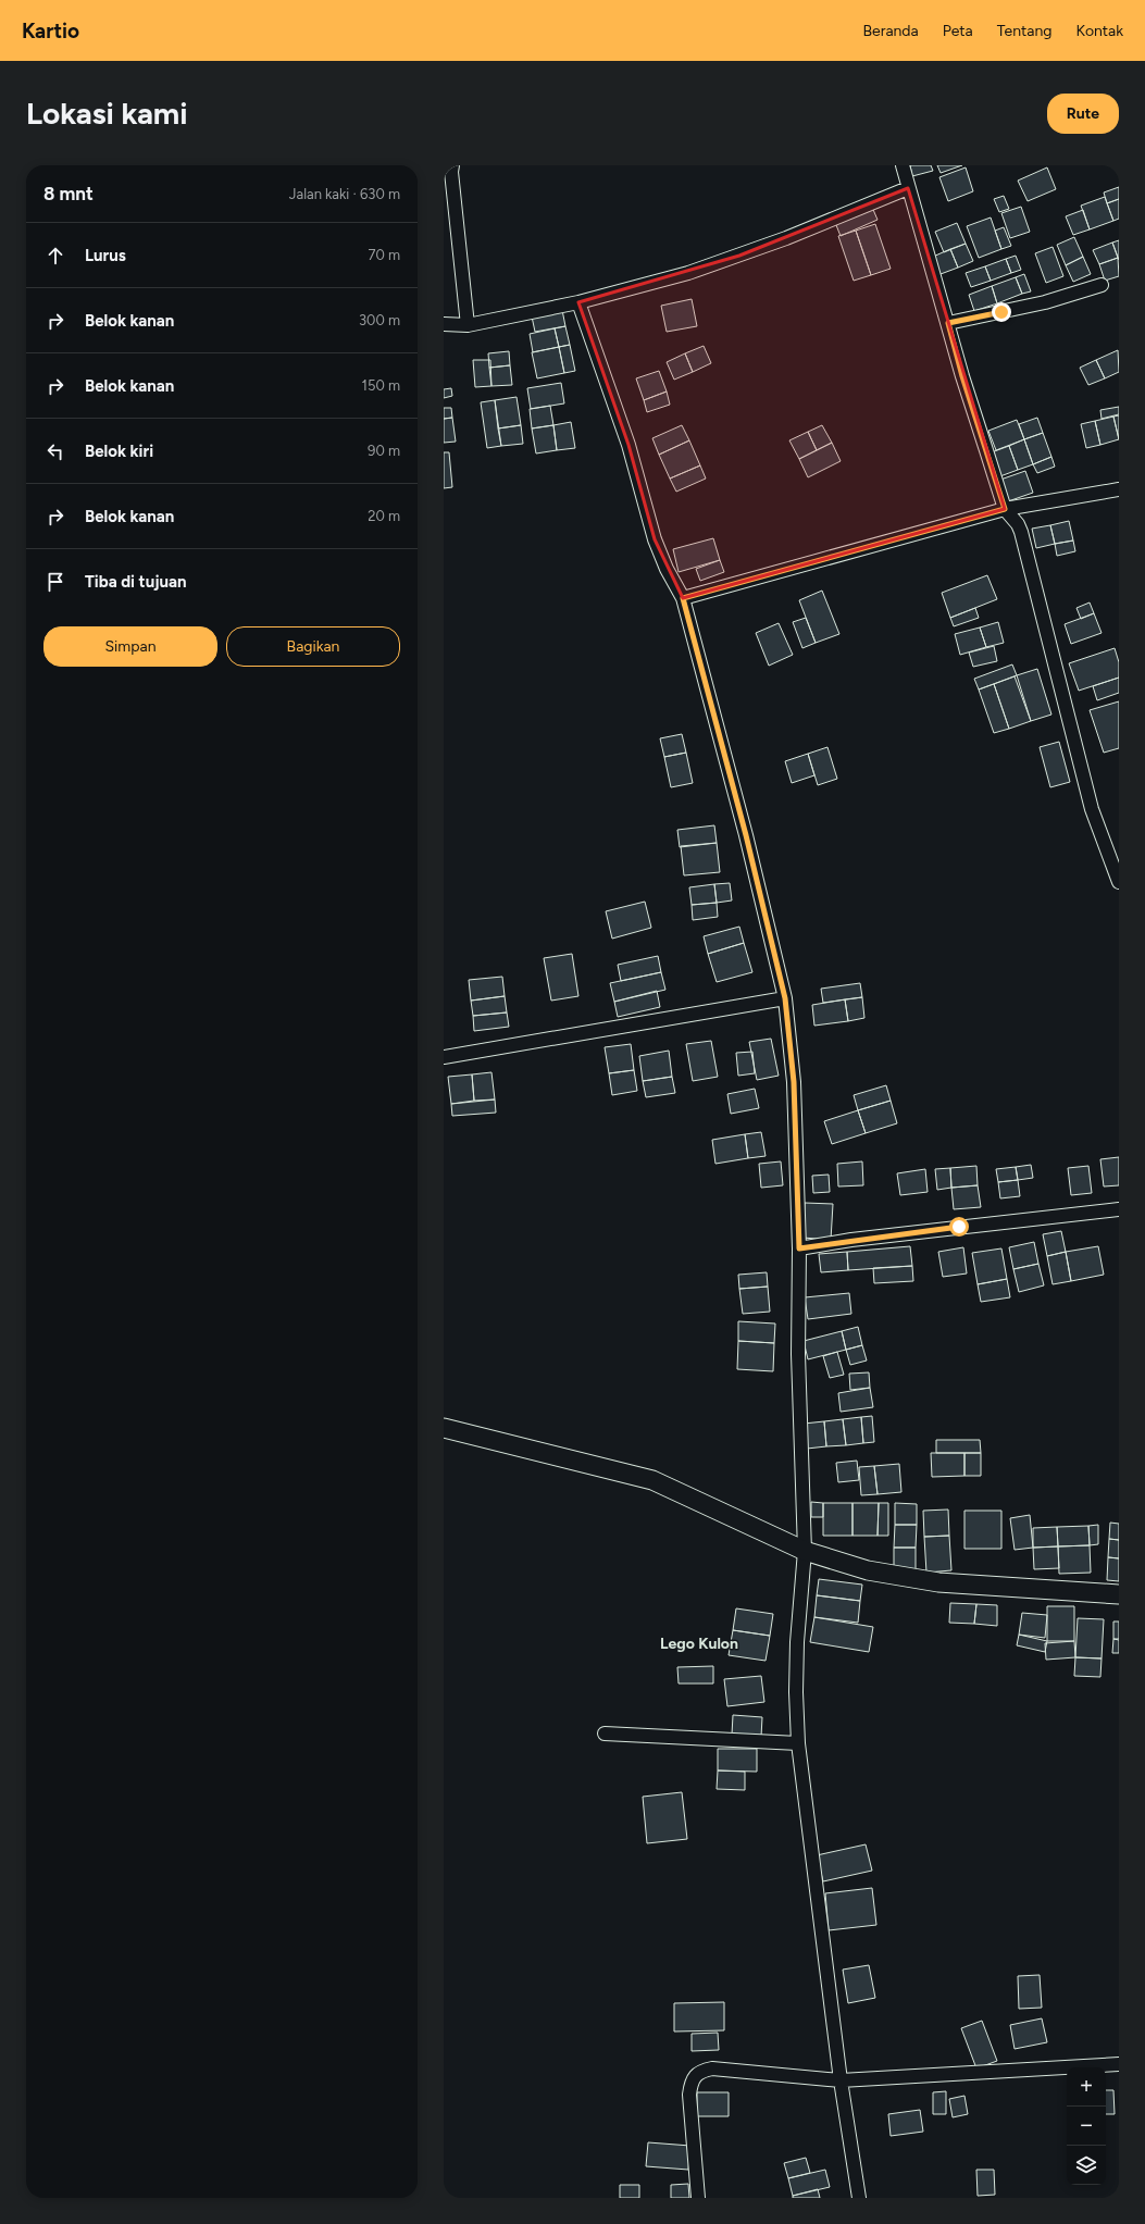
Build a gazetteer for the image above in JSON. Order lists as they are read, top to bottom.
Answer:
{
  "districts": ["Lego Kulon"],
  "page": {
    "header": "Kartio",
    "nav": [
      "Beranda",
      "Peta",
      "Tentang",
      "Kontak"
    ],
    "buttons": [
      "Rute",
      ["Simpan", "Bagikan"]
    ],
    "title": "Lokasi kami",
    "heading": ["8 mnt", "Jalan kaki · 630 m"],
    "list": [
      ["Lurus", "70 m"],
      ["Belok kanan", "300 m"],
      ["Belok kanan", "150 m"],
      ["Belok kiri", "90 m"],
      ["Belok kanan", "20 m"],
      "Tiba di tujuan"
    ],
    "map_buttons": ["+", "−"]
  }
}
